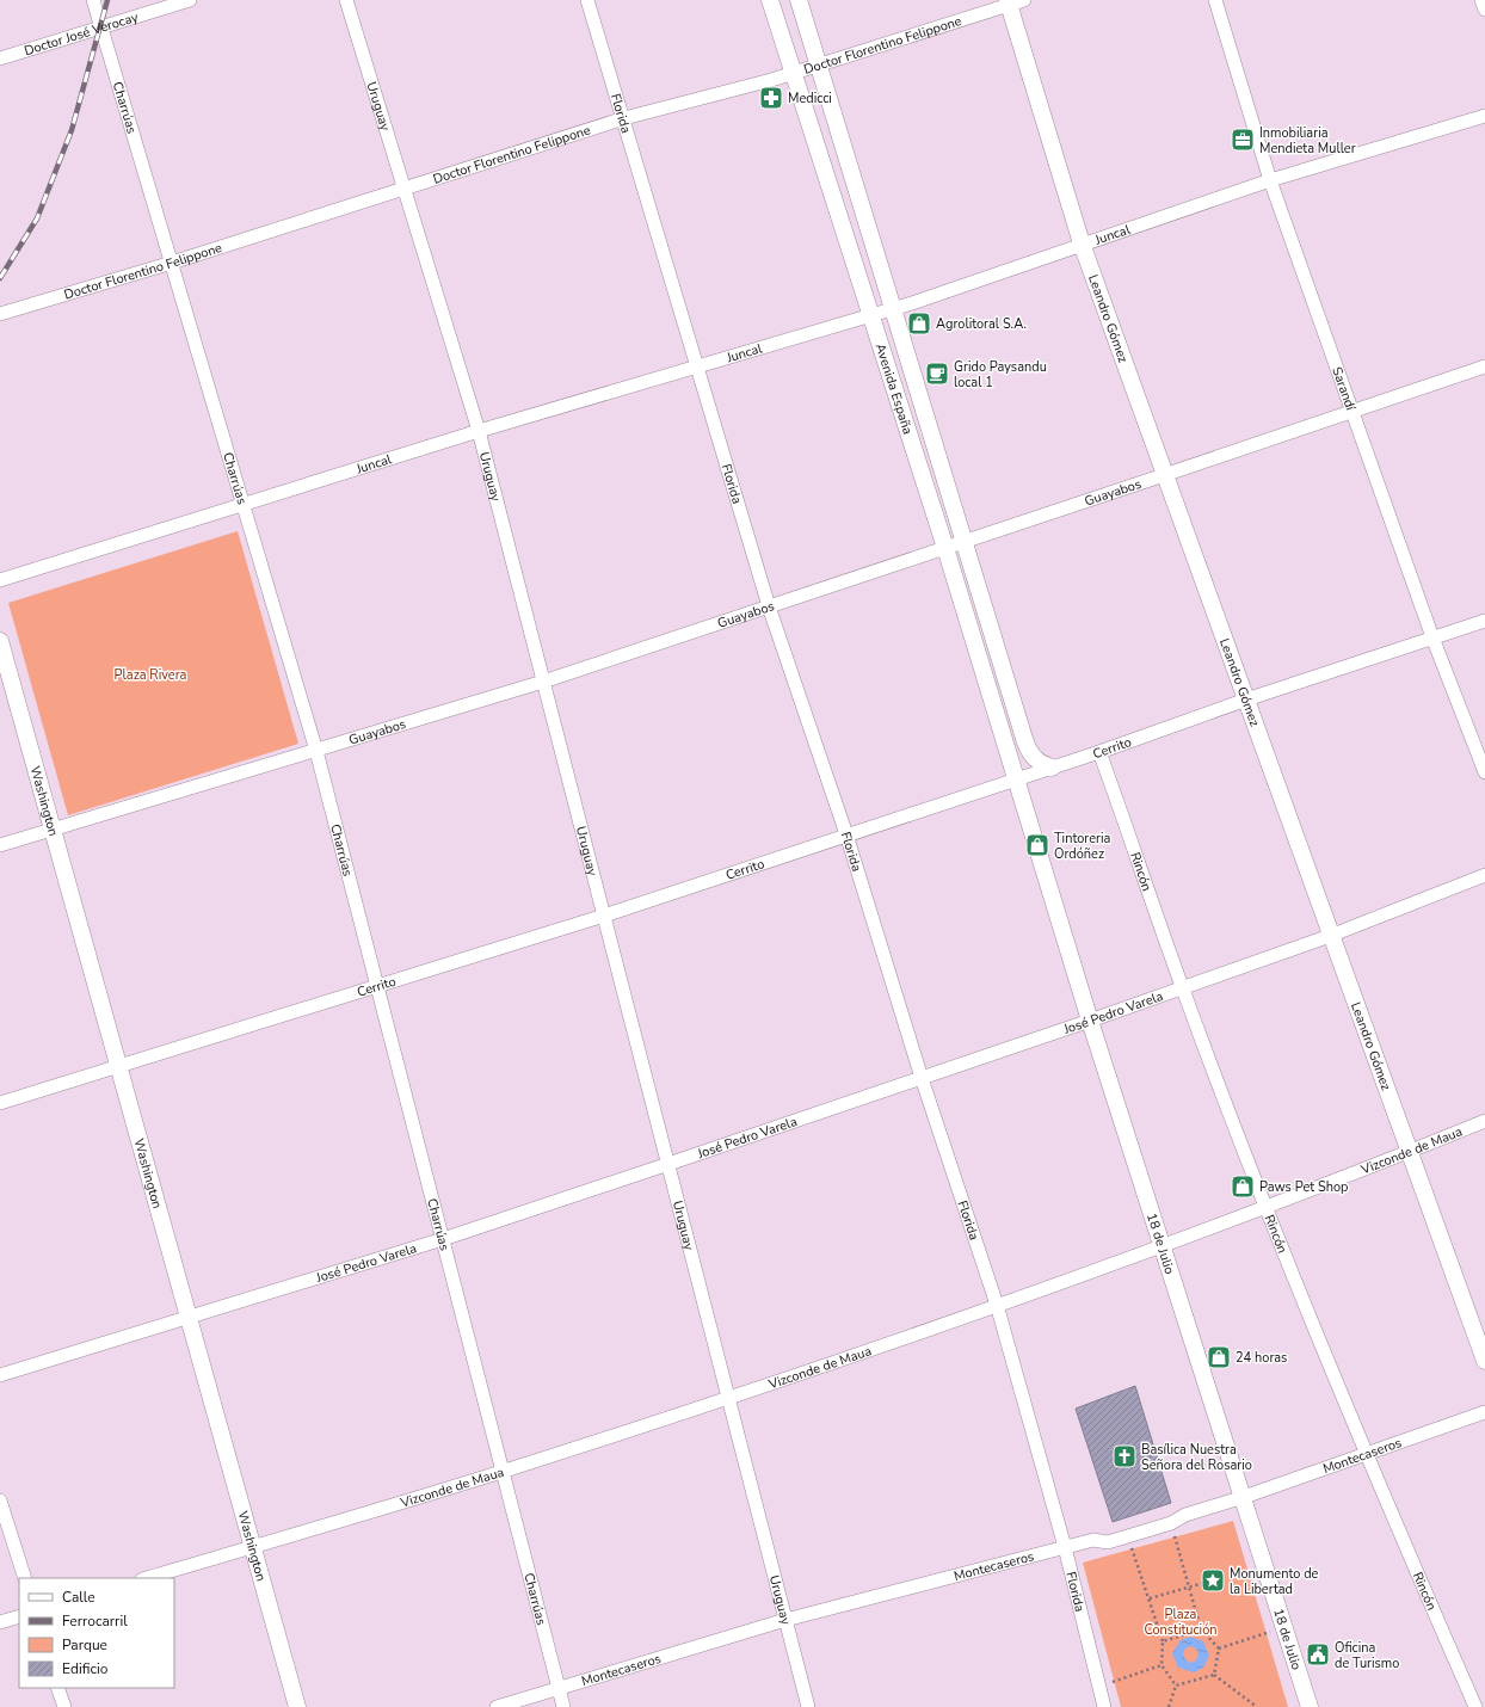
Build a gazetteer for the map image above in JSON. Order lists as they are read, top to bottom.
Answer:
{
  "streets": {
    "street": [
      "Doctor José Verocay",
      "Doctor Florentino Felippone",
      "Uruguay",
      "Charrúas",
      "Florida",
      "Juncal",
      "Leandro Gómez",
      "Sarandí",
      "Avenida España",
      "Guayabos",
      "Cerrito",
      "Washington",
      "Rincón",
      "José Pedro Varela",
      "Vizconde de Maua",
      "18 de Julio",
      "Montecaseros"
    ]
  },
  "crossings": [
    ["Doctor José Verocay", "Charrúas"],
    ["Doctor Florentino Felippone", "Uruguay"],
    ["Doctor Florentino Felippone", "Charrúas"],
    ["Doctor Florentino Felippone", "Florida"],
    ["Doctor Florentino Felippone", "Leandro Gómez"],
    ["Doctor Florentino Felippone", "Avenida España"],
    ["Uruguay", "Juncal"],
    ["Uruguay", "Guayabos"],
    ["Uruguay", "Cerrito"],
    ["Uruguay", "José Pedro Varela"],
    ["Uruguay", "Vizconde de Maua"],
    ["Uruguay", "Montecaseros"],
    ["Charrúas", "Juncal"],
    ["Charrúas", "Guayabos"],
    ["Charrúas", "Cerrito"],
    ["Charrúas", "José Pedro Varela"],
    ["Charrúas", "Vizconde de Maua"],
    ["Charrúas", "Montecaseros"],
    ["Florida", "Juncal"],
    ["Florida", "Guayabos"],
    ["Florida", "Cerrito"],
    ["Florida", "José Pedro Varela"],
    ["Florida", "Vizconde de Maua"],
    ["Florida", "Montecaseros"],
    ["Juncal", "Leandro Gómez"],
    ["Juncal", "Sarandí"],
    ["Juncal", "Avenida España"],
    ["Leandro Gómez", "Guayabos"],
    ["Leandro Gómez", "Cerrito"],
    ["Leandro Gómez", "José Pedro Varela"],
    ["Leandro Gómez", "Vizconde de Maua"],
    ["Sarandí", "Guayabos"],
    ["Sarandí", "Cerrito"],
    ["Avenida España", "Guayabos"],
    ["Avenida España", "Cerrito"],
    ["Avenida España", "18 de Julio"],
    ["Guayabos", "Washington"],
    ["Cerrito", "Washington"],
    ["Cerrito", "Rincón"],
    ["Cerrito", "18 de Julio"],
    ["Washington", "José Pedro Varela"],
    ["Washington", "Vizconde de Maua"],
    ["Rincón", "José Pedro Varela"],
    ["Rincón", "Vizconde de Maua"],
    ["Rincón", "Montecaseros"],
    ["José Pedro Varela", "18 de Julio"],
    ["Vizconde de Maua", "18 de Julio"],
    ["18 de Julio", "Montecaseros"]
  ],
  "parks": ["Plaza Rivera", "Plaza Constitución"],
  "places": {
    "pharmacy": ["Medicci"],
    "office": ["Inmobiliaria Mendieta Muller"],
    "shop": [
      "Agrolitoral S.A.",
      "Tintoreria Ordóñez",
      "Paws Pet Shop",
      "24 horas"
    ],
    "cafe": ["Grido Paysandu local 1"],
    "church": ["Basílica Nuestra Señora del Rosario"],
    "place": ["Monumento de la Libertad"],
    "public building": ["Oficina de Turismo"]
  },
  "legend": [
    "Calle",
    "Ferrocarril",
    "Parque",
    "Edificio"
  ]
}
